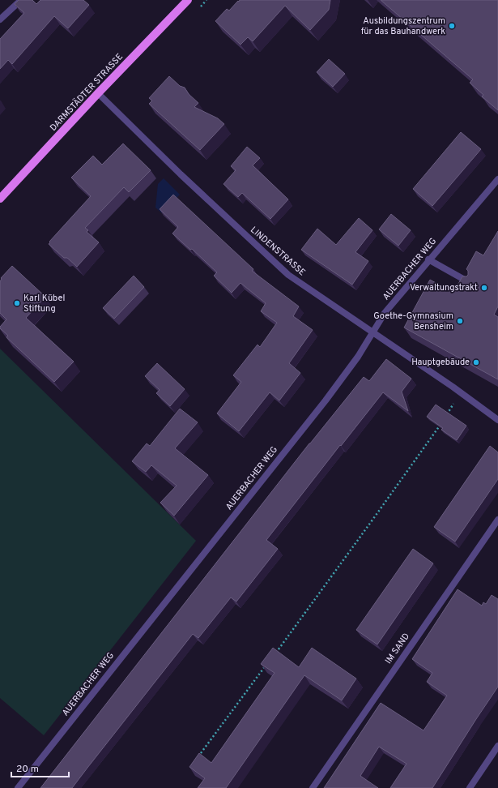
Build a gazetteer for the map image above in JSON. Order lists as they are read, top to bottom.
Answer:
{
  "streets": {
    "main road": ["DARMSTÄDTER STRASSE"],
    "street": ["LINDENSTRASSE", "AUERBACHER WEG", "IM SAND"]
  },
  "crossings": [
    ["DARMSTÄDTER STRASSE", "LINDENSTRASSE"],
    ["LINDENSTRASSE", "AUERBACHER WEG"]
  ],
  "places": [
    "Ausbildungszentrum für das Bauhandwerk",
    "Verwaltungstrakt",
    "Karl Kübel Stiftung",
    "Goethe-Gymnasium Bensheim",
    "Hauptgebäude"
  ],
  "scale_bar": "20 m"
}
